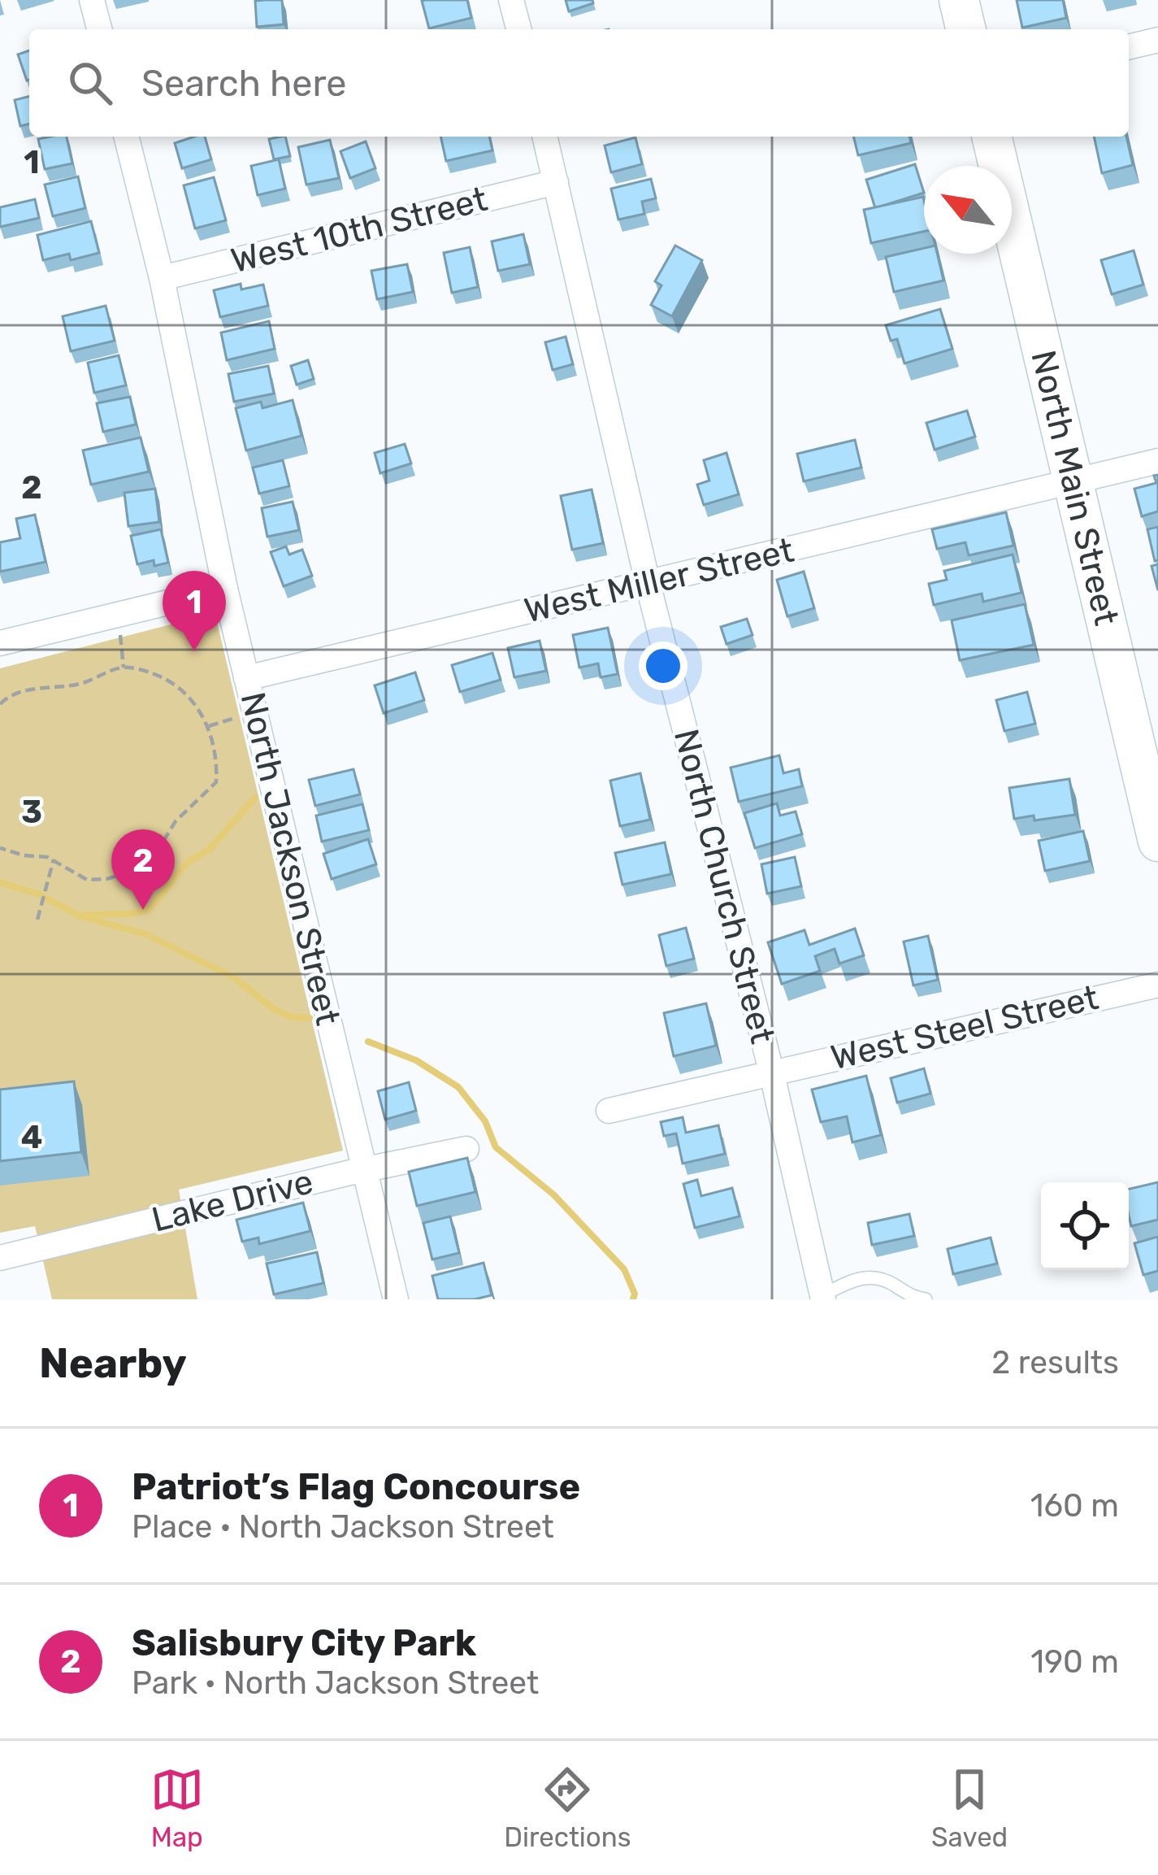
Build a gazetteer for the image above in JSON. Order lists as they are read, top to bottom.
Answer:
{
  "streets": {
    "main road": ["North Main Street"],
    "street": [
      "West 10th Street",
      "West Miller Street",
      "North Jackson Street",
      "North Church Street",
      "West Steel Street",
      "Lake Drive"
    ]
  },
  "crossings": [
    ["West 10th Street", "North Jackson Street"],
    ["West 10th Street", "North Church Street"],
    ["North Main Street", "West Miller Street"],
    ["West Miller Street", "North Jackson Street"],
    ["West Miller Street", "North Church Street"],
    ["North Jackson Street", "Lake Drive"],
    ["North Church Street", "West Steel Street"]
  ],
  "north": "top left",
  "page": {
    "search": "Search here",
    "pins": ["1", "2"],
    "heading": ["Nearby", "2 results"],
    "list": [
      {
        "mark": "1",
        "name": "Patriot’s Flag Concourse",
        "note": "Place · North Jackson Street",
        "value": "160 m"
      },
      {
        "mark": "2",
        "name": "Salisbury City Park",
        "note": "Park · North Jackson Street",
        "value": "190 m"
      }
    ],
    "nav": ["Map", "Directions", "Saved"]
  },
  "grid": {
    "rows": [
      "1",
      "2",
      "3",
      "4"
    ]
  }
}
